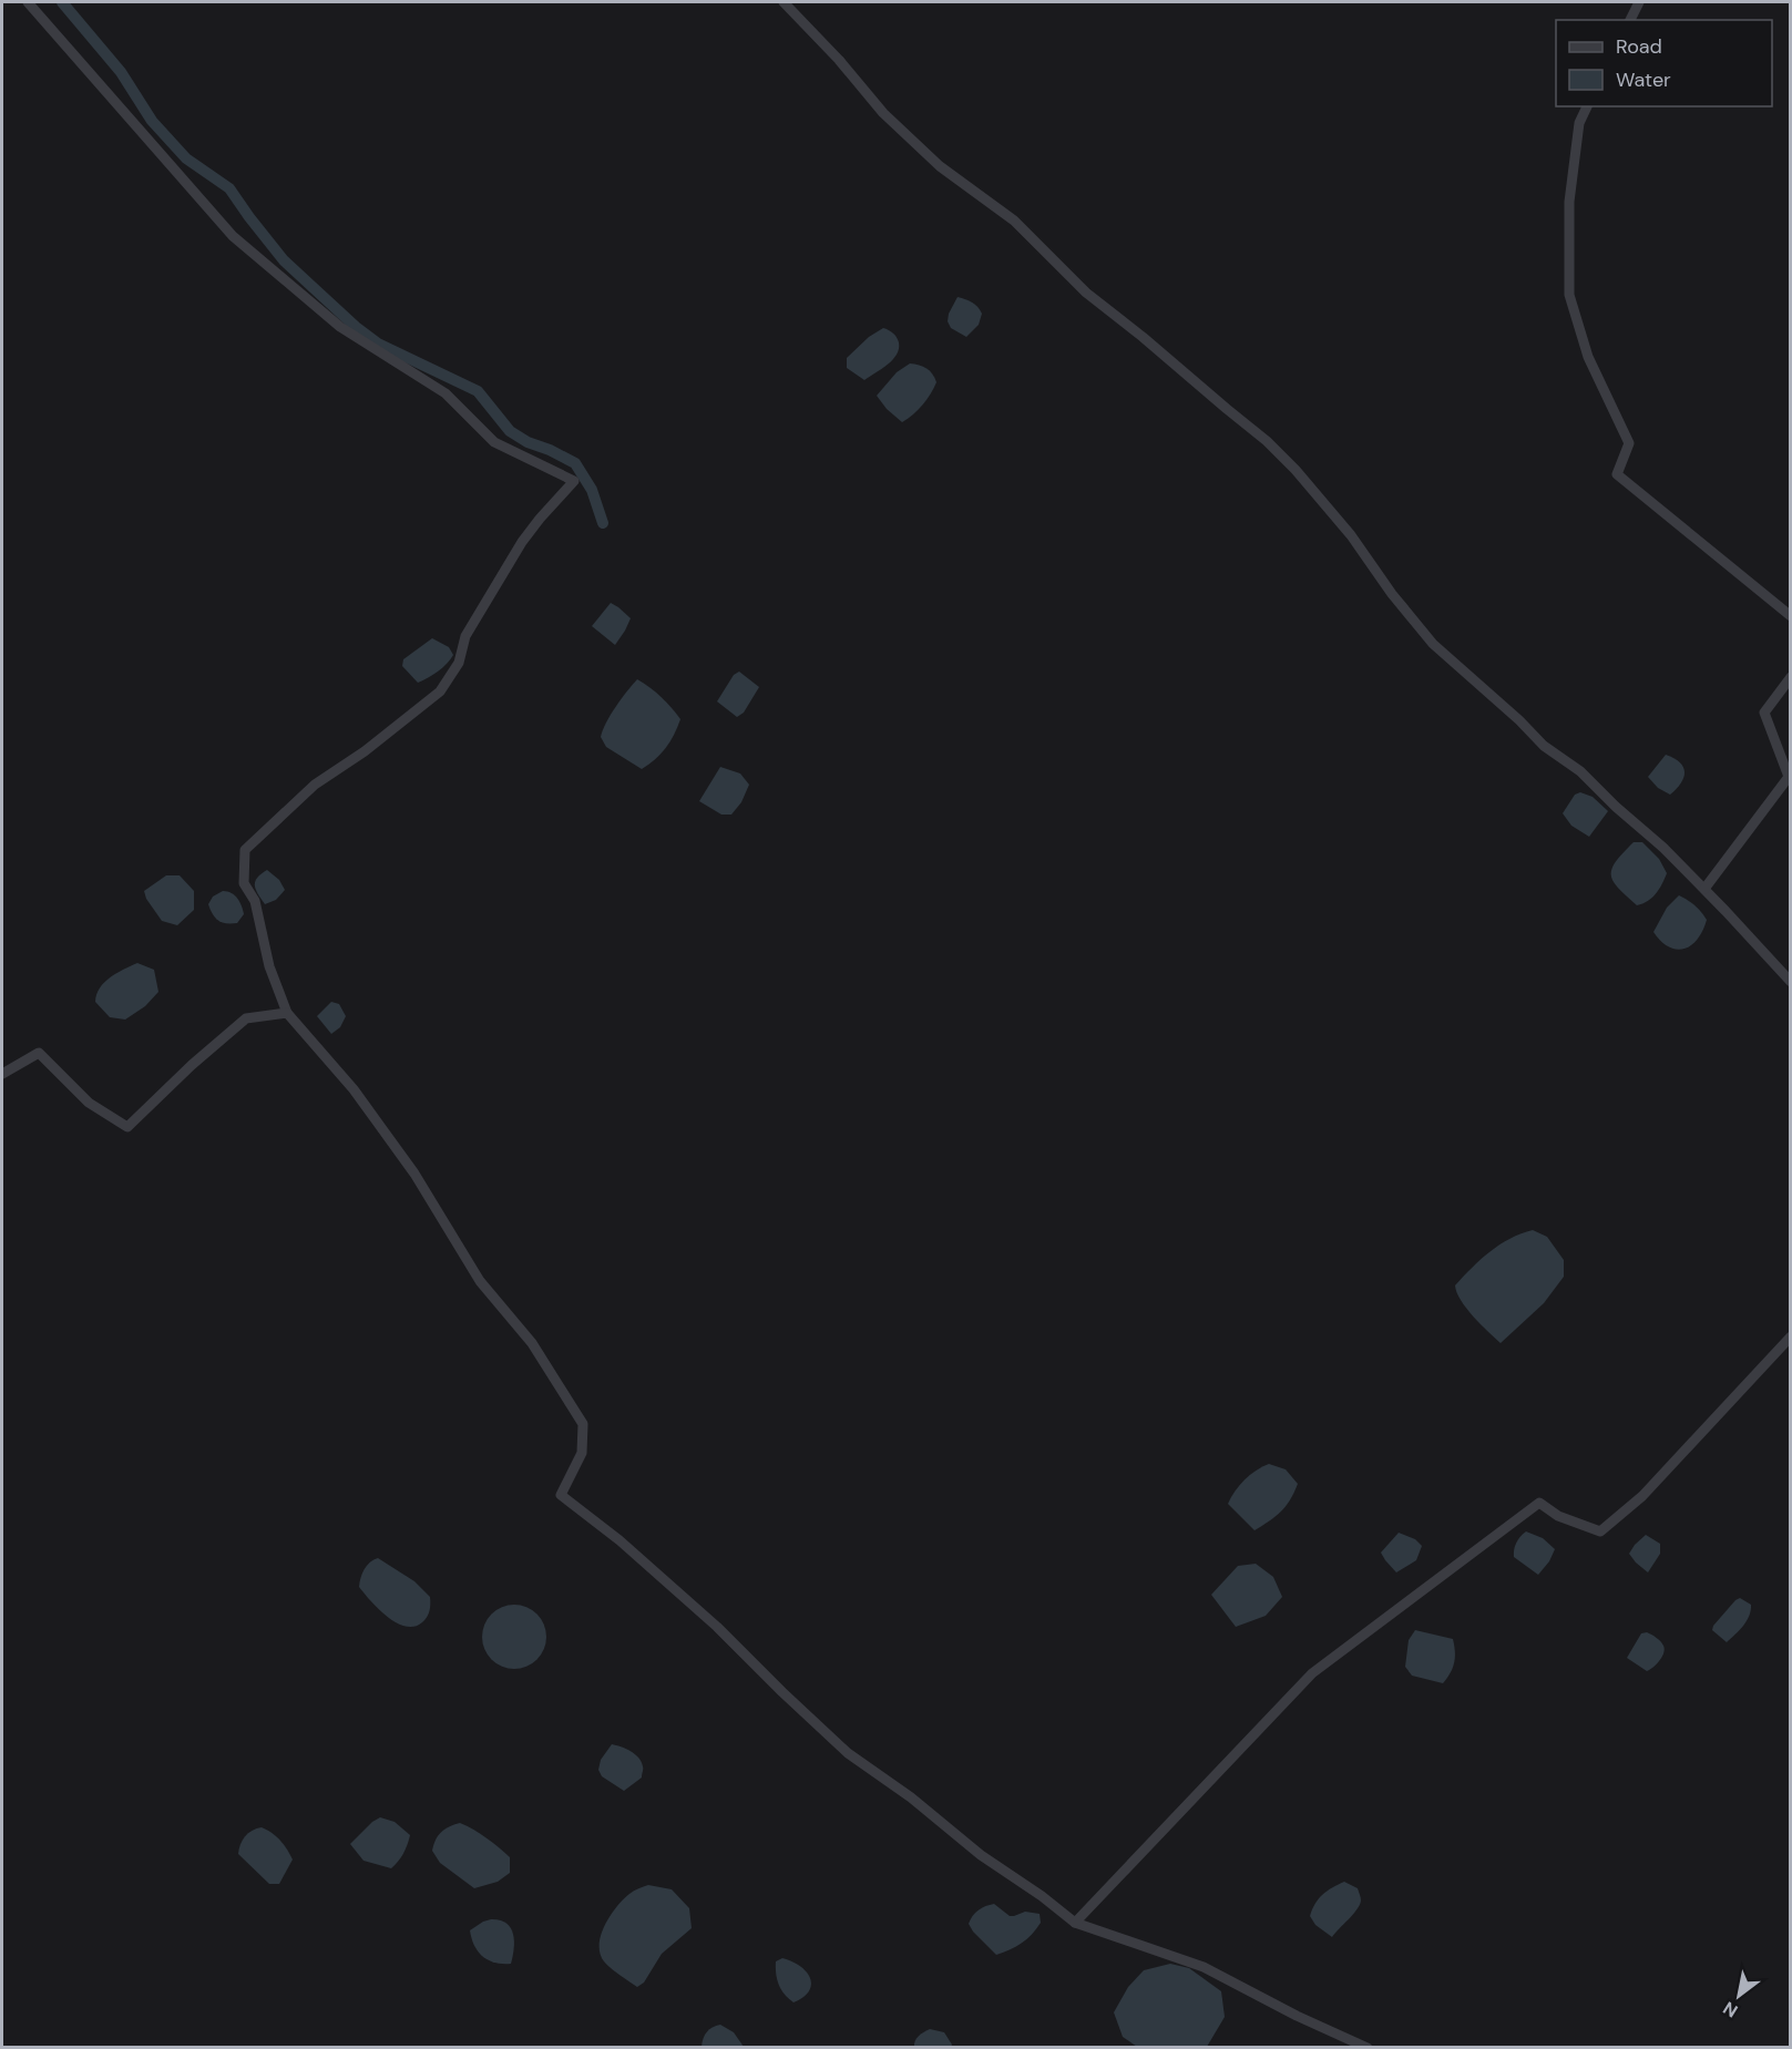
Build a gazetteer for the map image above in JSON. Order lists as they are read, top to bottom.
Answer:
{
  "legend": ["Road", "Water"],
  "north": "bottom left"
}
